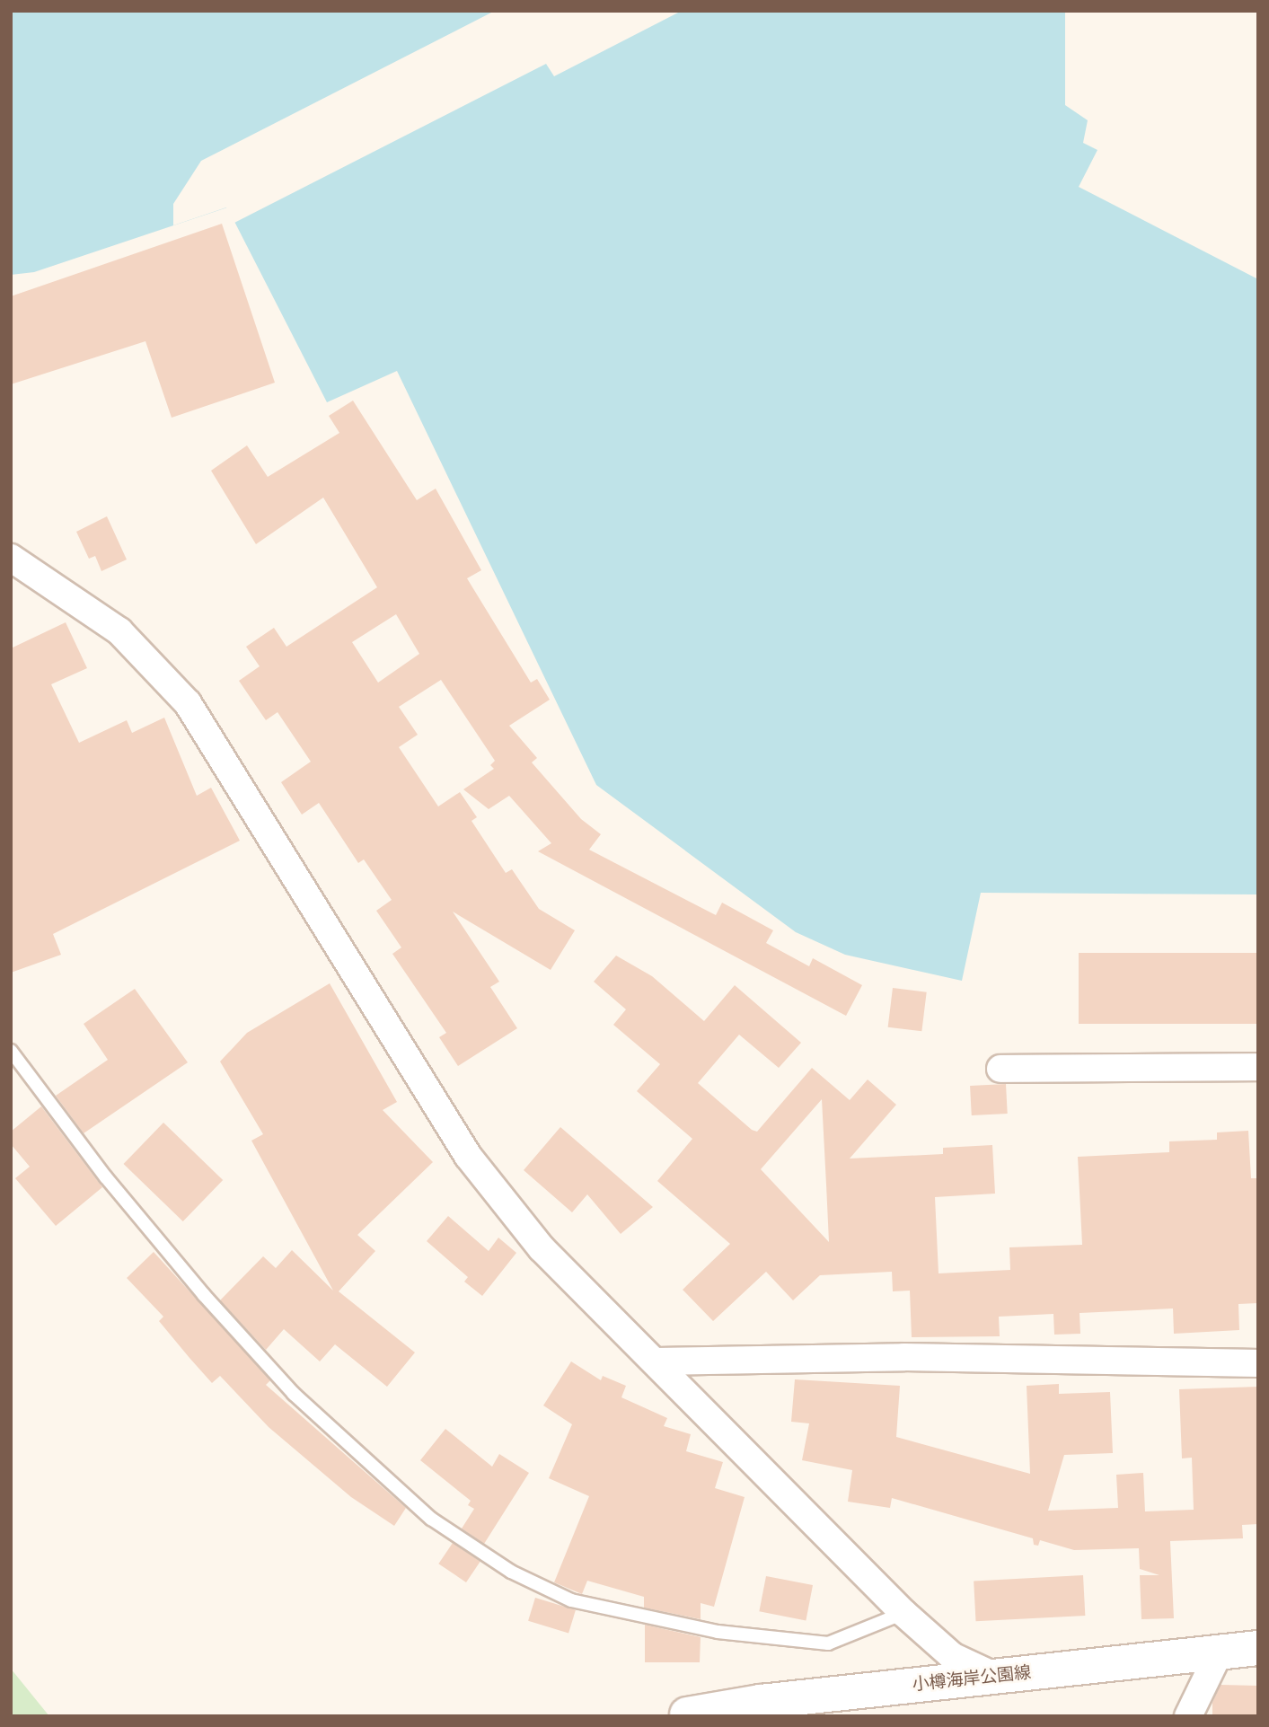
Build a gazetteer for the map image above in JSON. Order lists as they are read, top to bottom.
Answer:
{
  "streets": {
    "main road": ["小樽海岸公園線"]
  }
}
